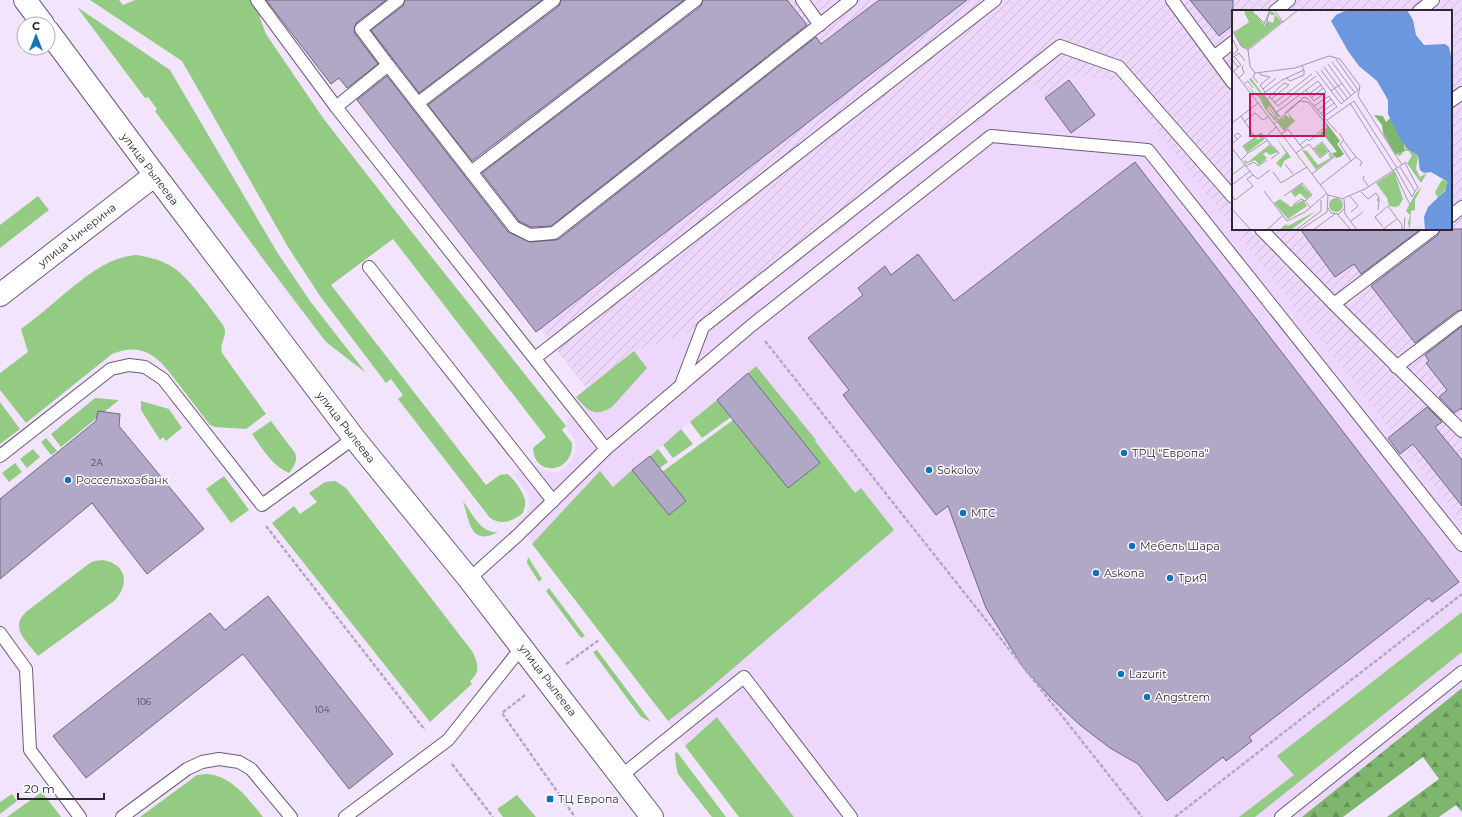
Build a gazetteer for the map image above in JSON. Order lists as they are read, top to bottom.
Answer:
{
  "streets": {
    "main road": ["улица Рылеева", "улица Чичерина"]
  },
  "crossings": [
    ["улица Рылеева", "улица Чичерина"]
  ],
  "places": {
    "other": [
      "ТРЦ \"Европа\"",
      "Sokolov",
      "Россельхозбанк",
      "МТС",
      "Мебель Шара",
      "Askona",
      "ТриЯ",
      "Lazurit",
      "Angstrem"
    ],
    "transit": ["ТЦ Европа"]
  },
  "house_numbers": ["2А", "106", "104"],
  "scale_bar": "20 m",
  "north": "top"
}
